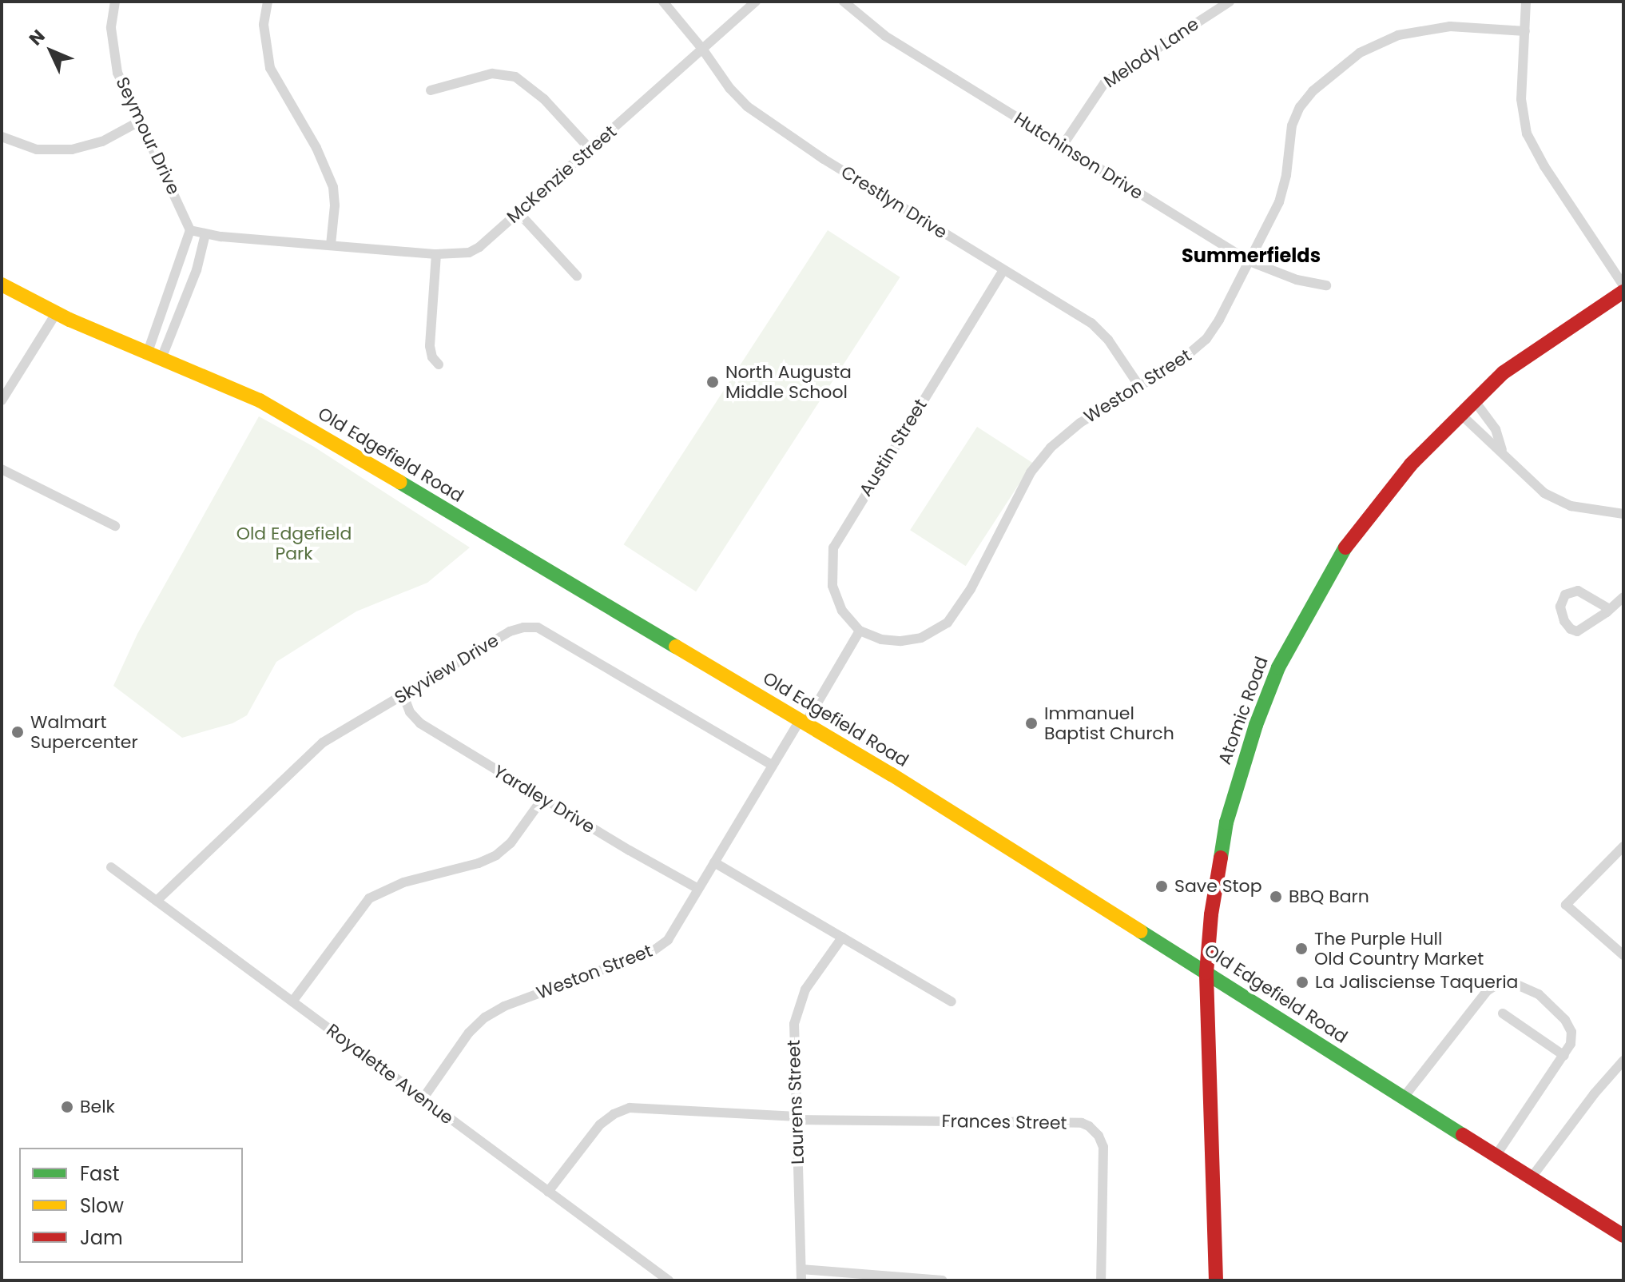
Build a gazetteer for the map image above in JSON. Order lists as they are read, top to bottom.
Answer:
{
  "streets": {
    "street": [
      "Melody Lane",
      "Seymour Drive",
      "Hutchinson Drive",
      "McKenzie Street",
      "Crestlyn Drive",
      "Weston Street",
      "Austin Street",
      "Old Edgefield Road",
      "Skyview Drive",
      "Atomic Road",
      "Yardley Drive",
      "Royalette Avenue",
      "Laurens Street",
      "Frances Street"
    ]
  },
  "crossings": [
    ["Melody Lane", "Hutchinson Drive"],
    ["Hutchinson Drive", "Weston Street"],
    ["McKenzie Street", "Crestlyn Drive"],
    ["Crestlyn Drive", "Weston Street"],
    ["Crestlyn Drive", "Austin Street"],
    ["Weston Street", "Austin Street"],
    ["Weston Street", "Old Edgefield Road"],
    ["Weston Street", "Skyview Drive"],
    ["Weston Street", "Yardley Drive"],
    ["Weston Street", "Royalette Avenue"],
    ["Old Edgefield Road", "Atomic Road"],
    ["Skyview Drive", "Yardley Drive"],
    ["Skyview Drive", "Royalette Avenue"],
    ["Royalette Avenue", "Frances Street"],
    ["Laurens Street", "Frances Street"]
  ],
  "districts": ["Summerfields"],
  "parks": ["Old Edgefield Park"],
  "places": [
    "North Augusta Middle School",
    "Immanuel Baptist Church",
    "Walmart Supercenter",
    "Save Stop",
    "BBQ Barn",
    "The Purple Hull Old Country Market",
    "La Jalisciense Taqueria",
    "Belk"
  ],
  "legend": ["Fast", "Slow", "Jam"],
  "north": "top left"
}
